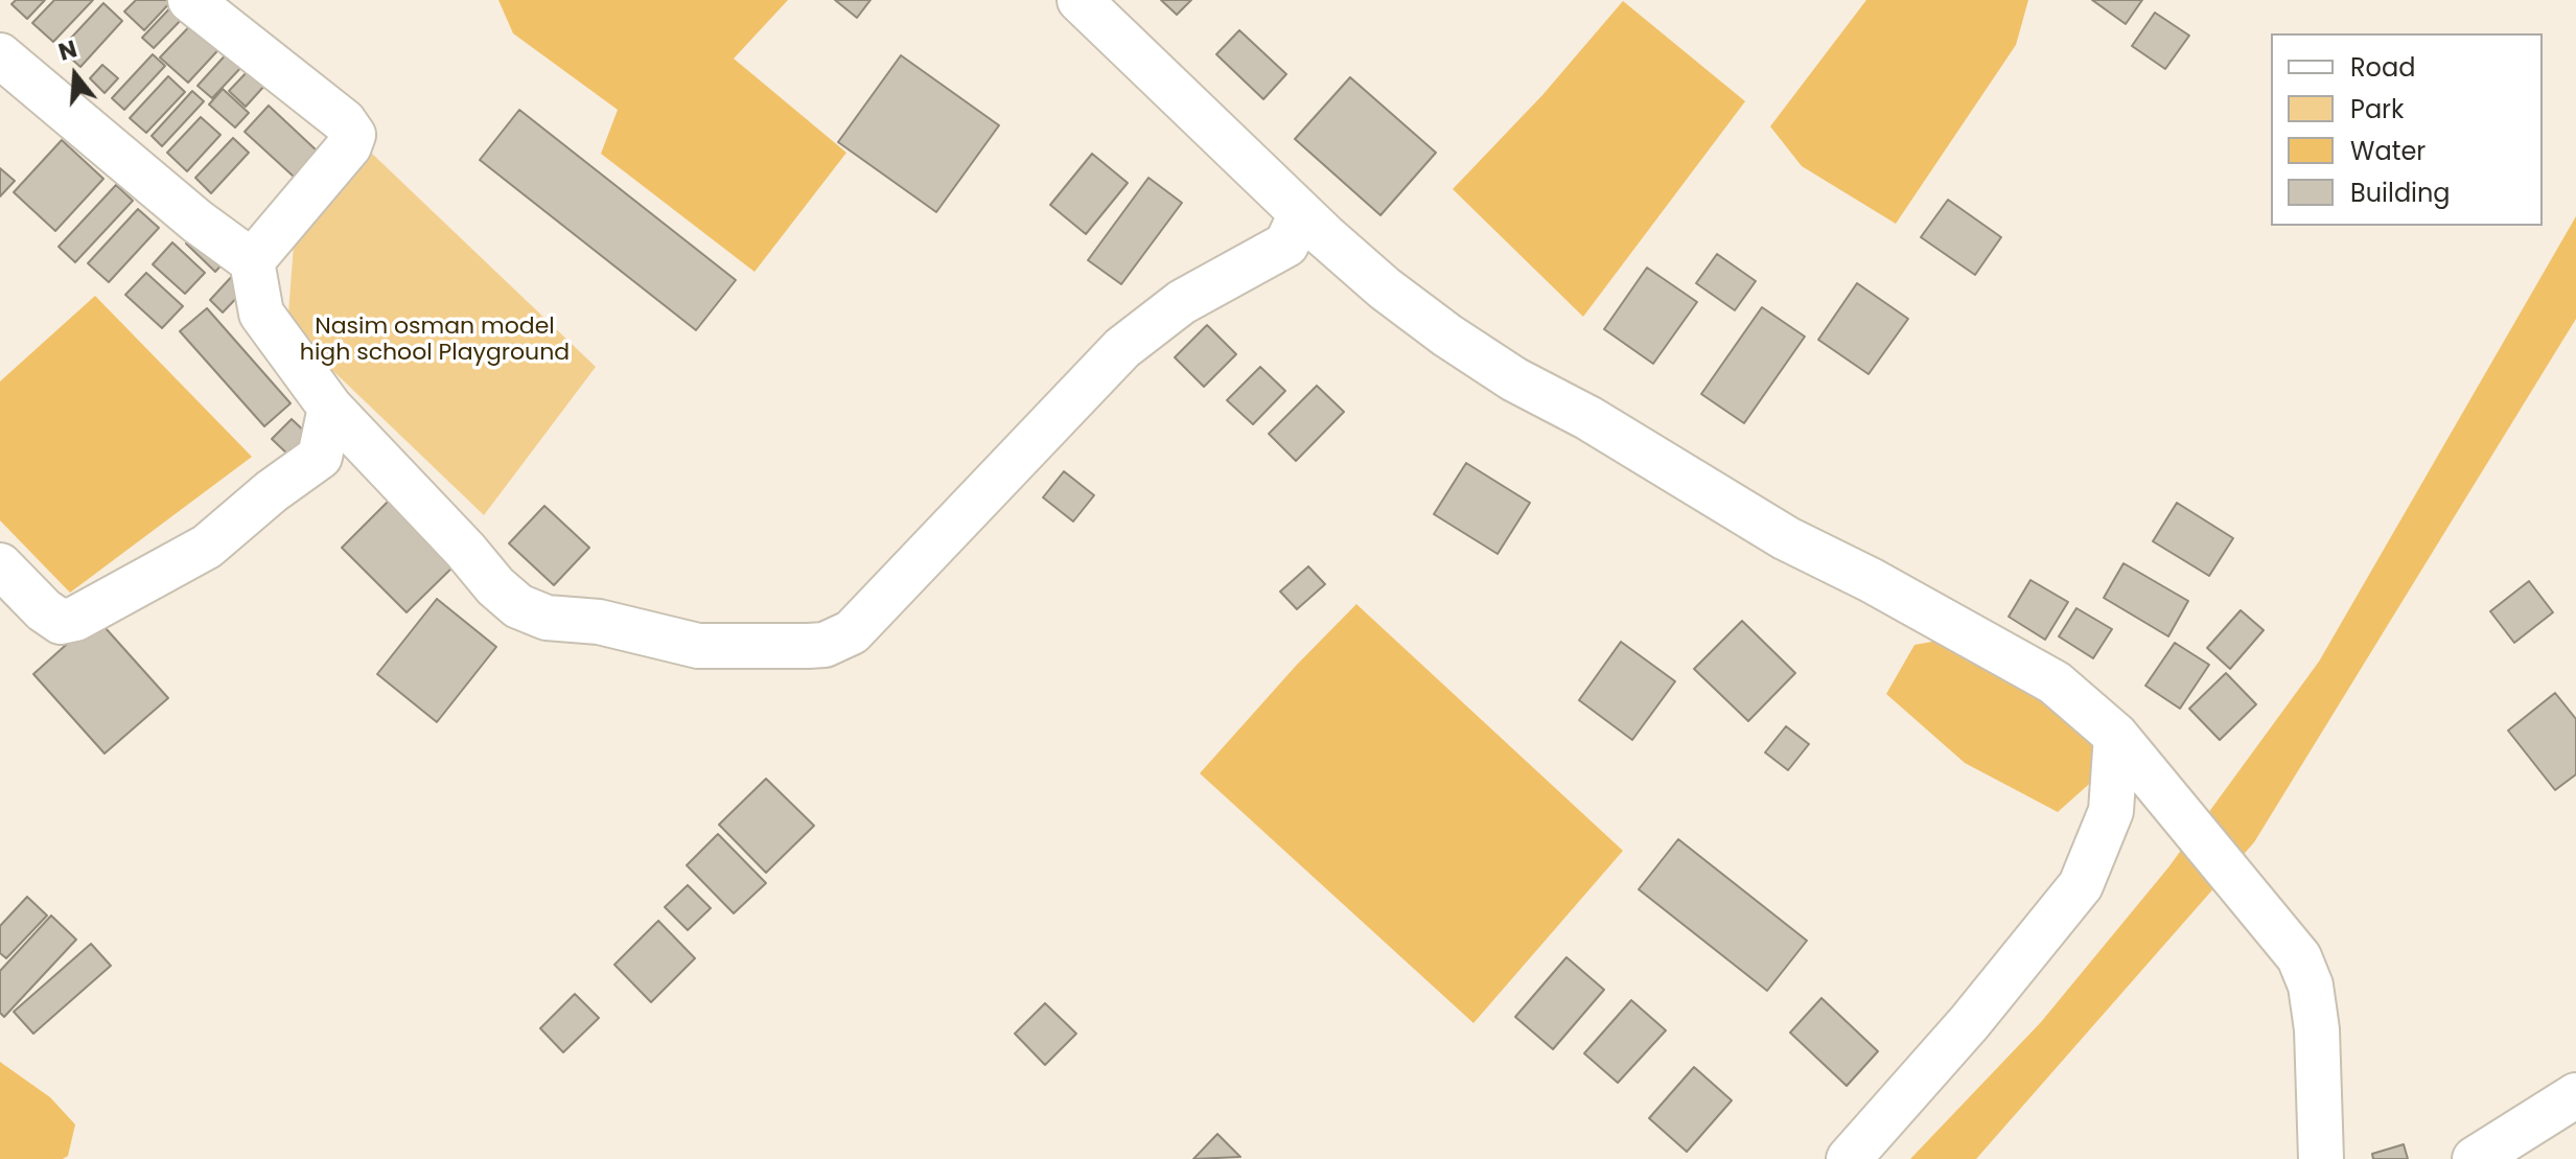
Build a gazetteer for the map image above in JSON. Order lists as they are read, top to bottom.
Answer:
{
  "parks": ["Nasim osman model high school Playground"],
  "legend": [
    "Road",
    "Park",
    "Water",
    "Building"
  ],
  "north": "top"
}
